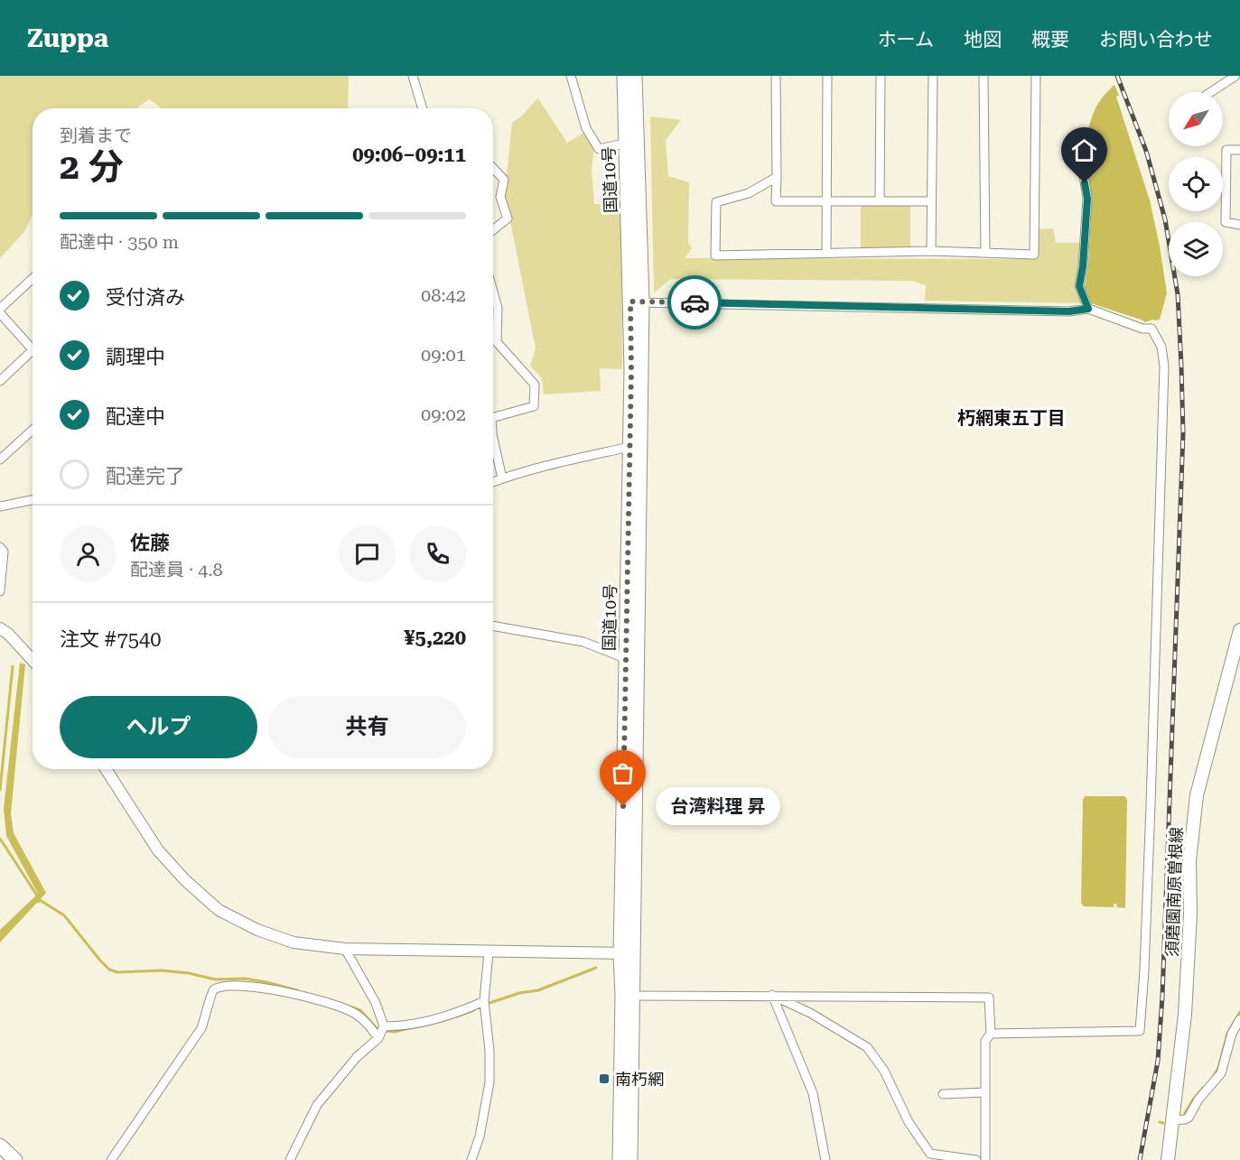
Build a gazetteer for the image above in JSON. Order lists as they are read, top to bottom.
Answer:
{
  "streets": {
    "main road": ["国道10号", "須磨園南原曽根線"]
  },
  "districts": ["朽網東五丁目"],
  "places": {
    "other": ["台湾料理 昇"],
    "transit": ["南朽網"]
  },
  "north": "bottom left",
  "page": {
    "header": "Zuppa",
    "nav": [
      "ホーム",
      "地図",
      "概要",
      "お問い合わせ"
    ],
    "heading": ["2 分", "到着まで", "09:06–09:11"],
    "panel": [
      "佐藤",
      "配達員 · 4.8",
      "注文 #7540",
      "¥5,220"
    ],
    "bar": "配達中 · 350 m",
    "list": [
      ["受付済み", "08:42"],
      ["調理中", "09:01"],
      ["配達中", "09:02"],
      "配達完了"
    ],
    "buttons": ["ヘルプ", "共有"],
    "bubble": "台湾料理 昇"
  }
}
